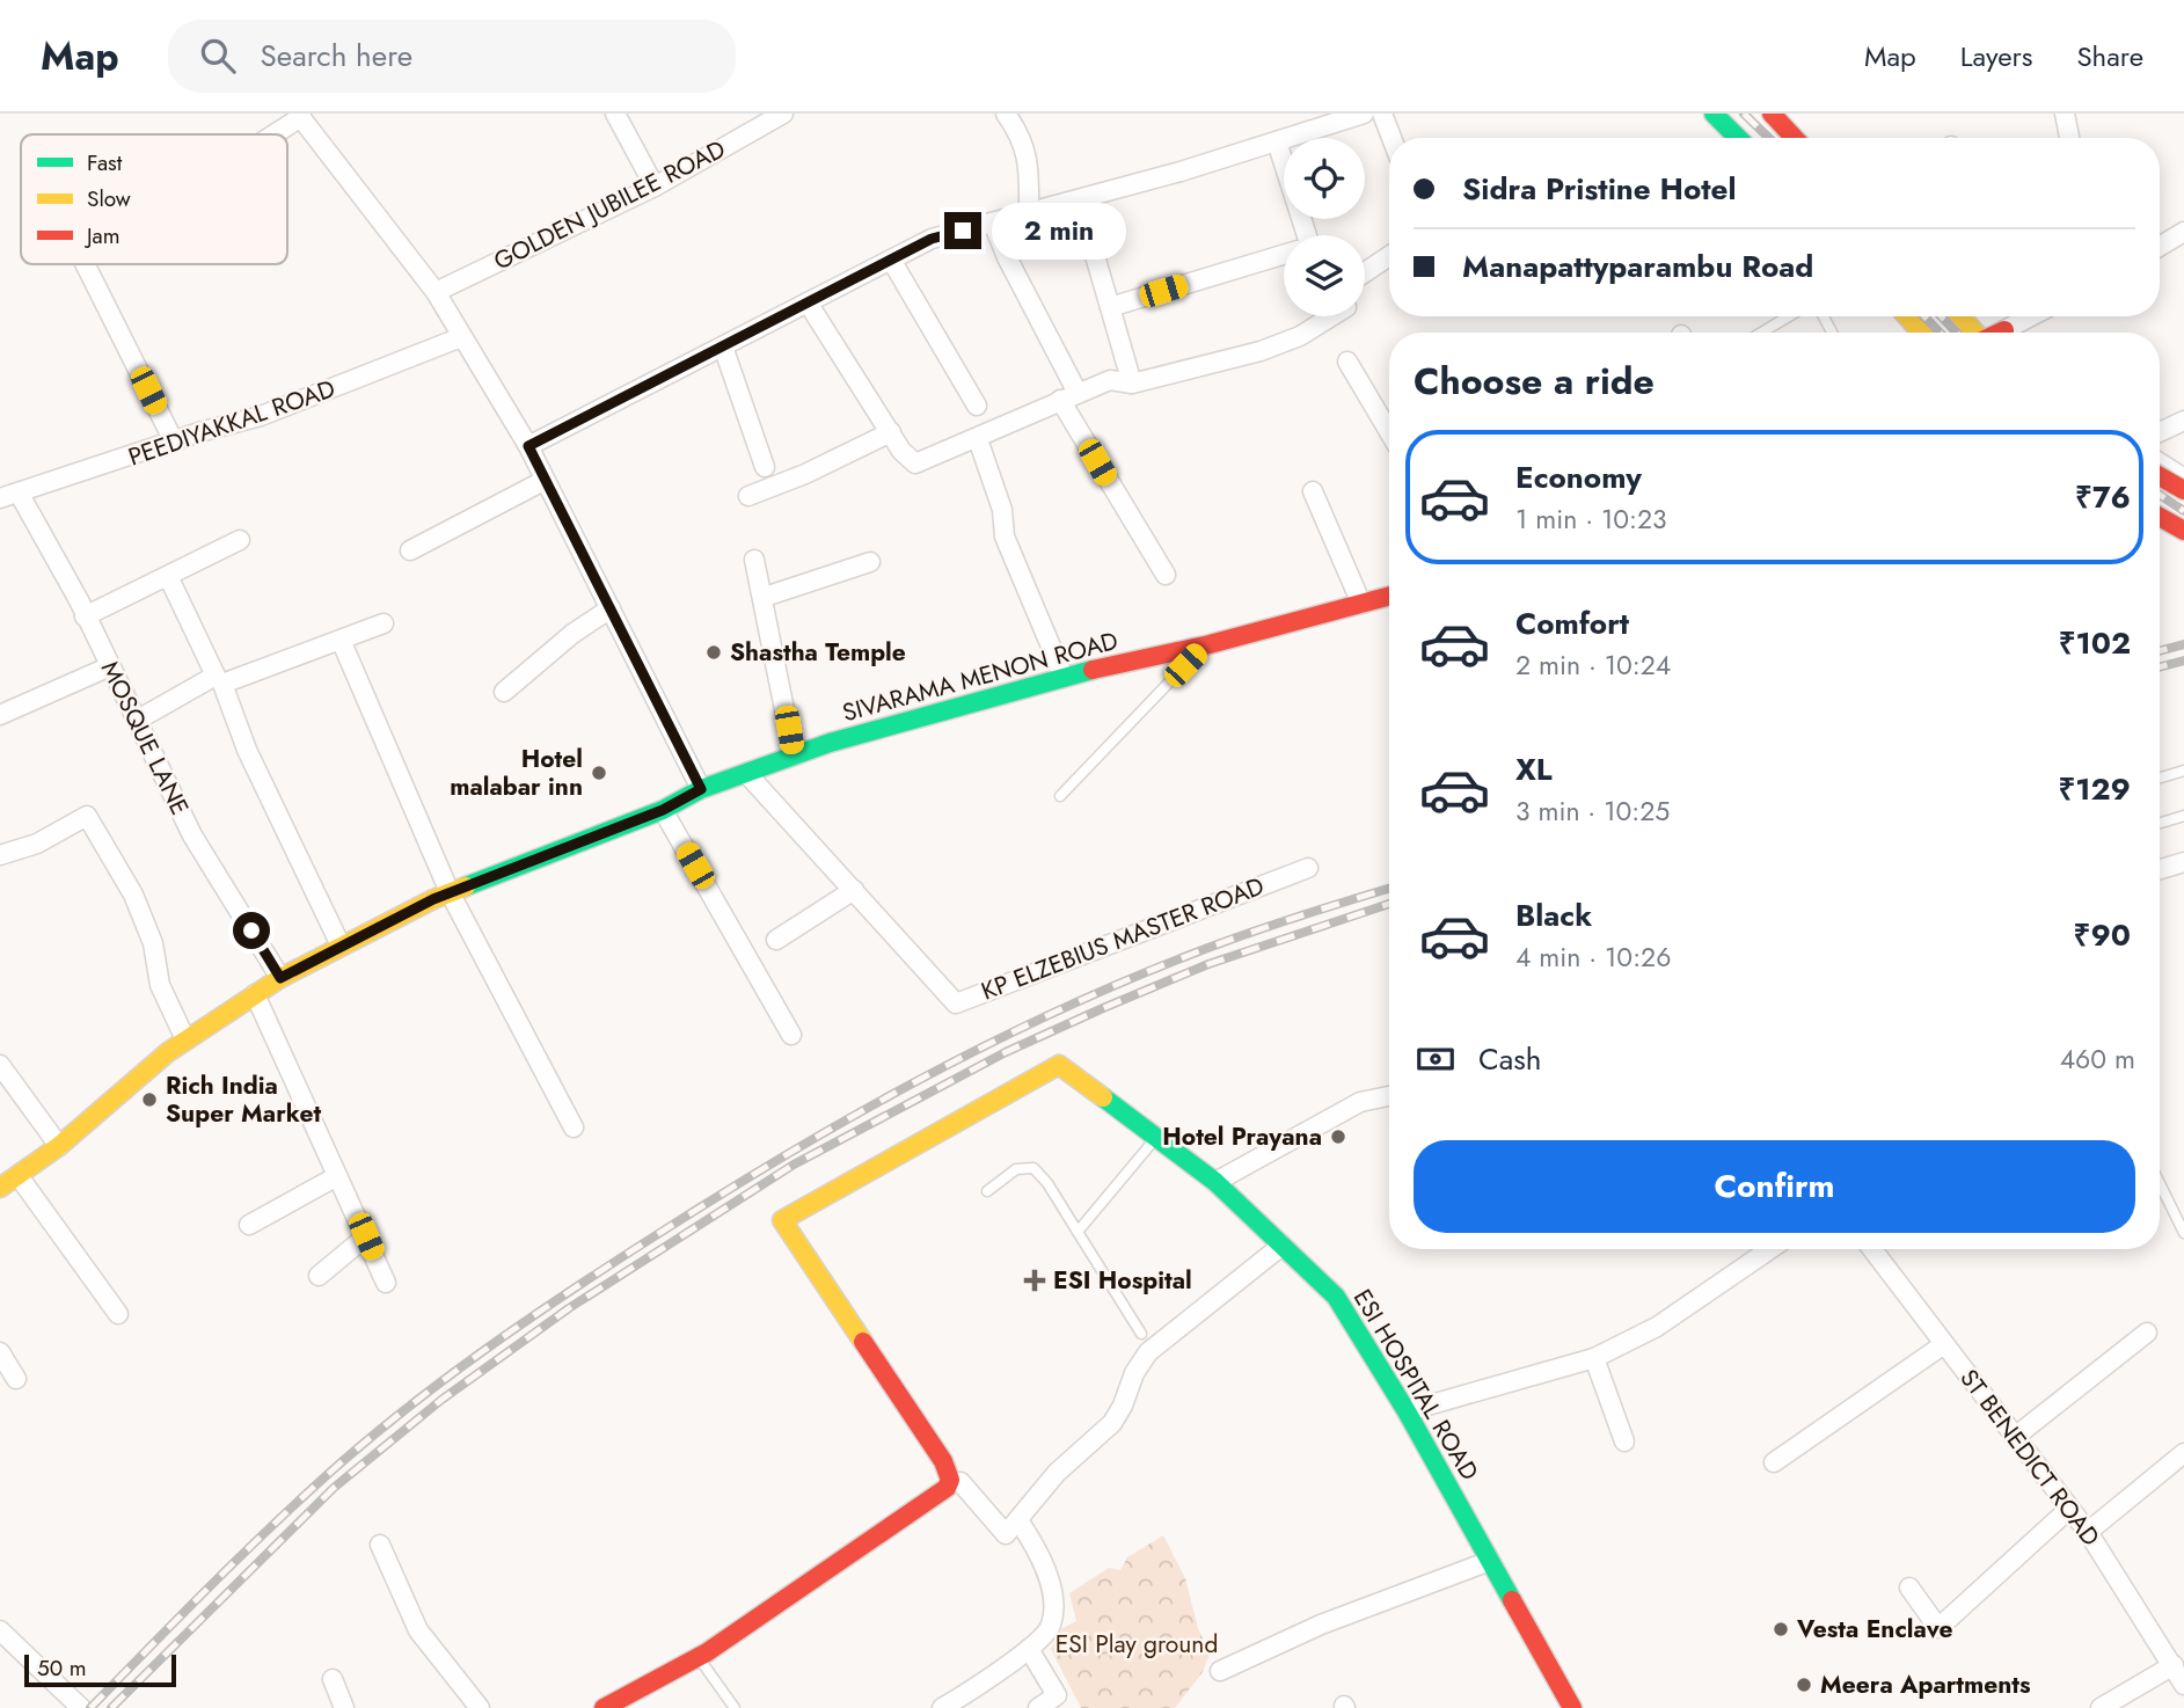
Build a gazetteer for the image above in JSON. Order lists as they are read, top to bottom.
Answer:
{
  "streets": {
    "street": [
      "GOLDEN JUBILEE ROAD",
      "PEEDIYAKKAL ROAD",
      "SIVARAMA MENON ROAD",
      "MOSQUE LANE",
      "KP ELZEBIUS MASTER ROAD",
      "ESI HOSPITAL ROAD",
      "ST BENEDICT ROAD"
    ]
  },
  "crossings": [
    ["PEEDIYAKKAL ROAD", "MOSQUE LANE"],
    ["SIVARAMA MENON ROAD", "MOSQUE LANE"],
    ["SIVARAMA MENON ROAD", "KP ELZEBIUS MASTER ROAD"]
  ],
  "parks": ["ESI Play ground"],
  "places": {
    "other": [
      "Shastha Temple",
      "Hotel malabar inn",
      "Rich India Super Market",
      "Hotel Prayana",
      "Vesta Enclave",
      "Meera Apartments"
    ],
    "health": ["ESI Hospital"]
  },
  "legend": ["Fast", "Slow", "Jam"],
  "scale_bar": "50 m",
  "page": {
    "header": "Map",
    "search": "Search here",
    "nav": ["Map", "Layers", "Share"],
    "banner": ["Sidra Pristine Hotel", "Manapattyparambu Road"],
    "bubble": "2 min",
    "heading": "Choose a ride",
    "list": [
      {
        "name": "Economy",
        "note": "1 min · 10:23",
        "value": "₹76"
      },
      {
        "name": "Comfort",
        "note": "2 min · 10:24",
        "value": "₹102"
      },
      {
        "name": "XL",
        "note": "3 min · 10:25",
        "value": "₹129"
      },
      {
        "name": "Black",
        "note": "4 min · 10:26",
        "value": "₹90"
      }
    ],
    "pay": ["Cash", "460 m"],
    "buttons": "Confirm",
    "scale": "50 m"
  }
}
